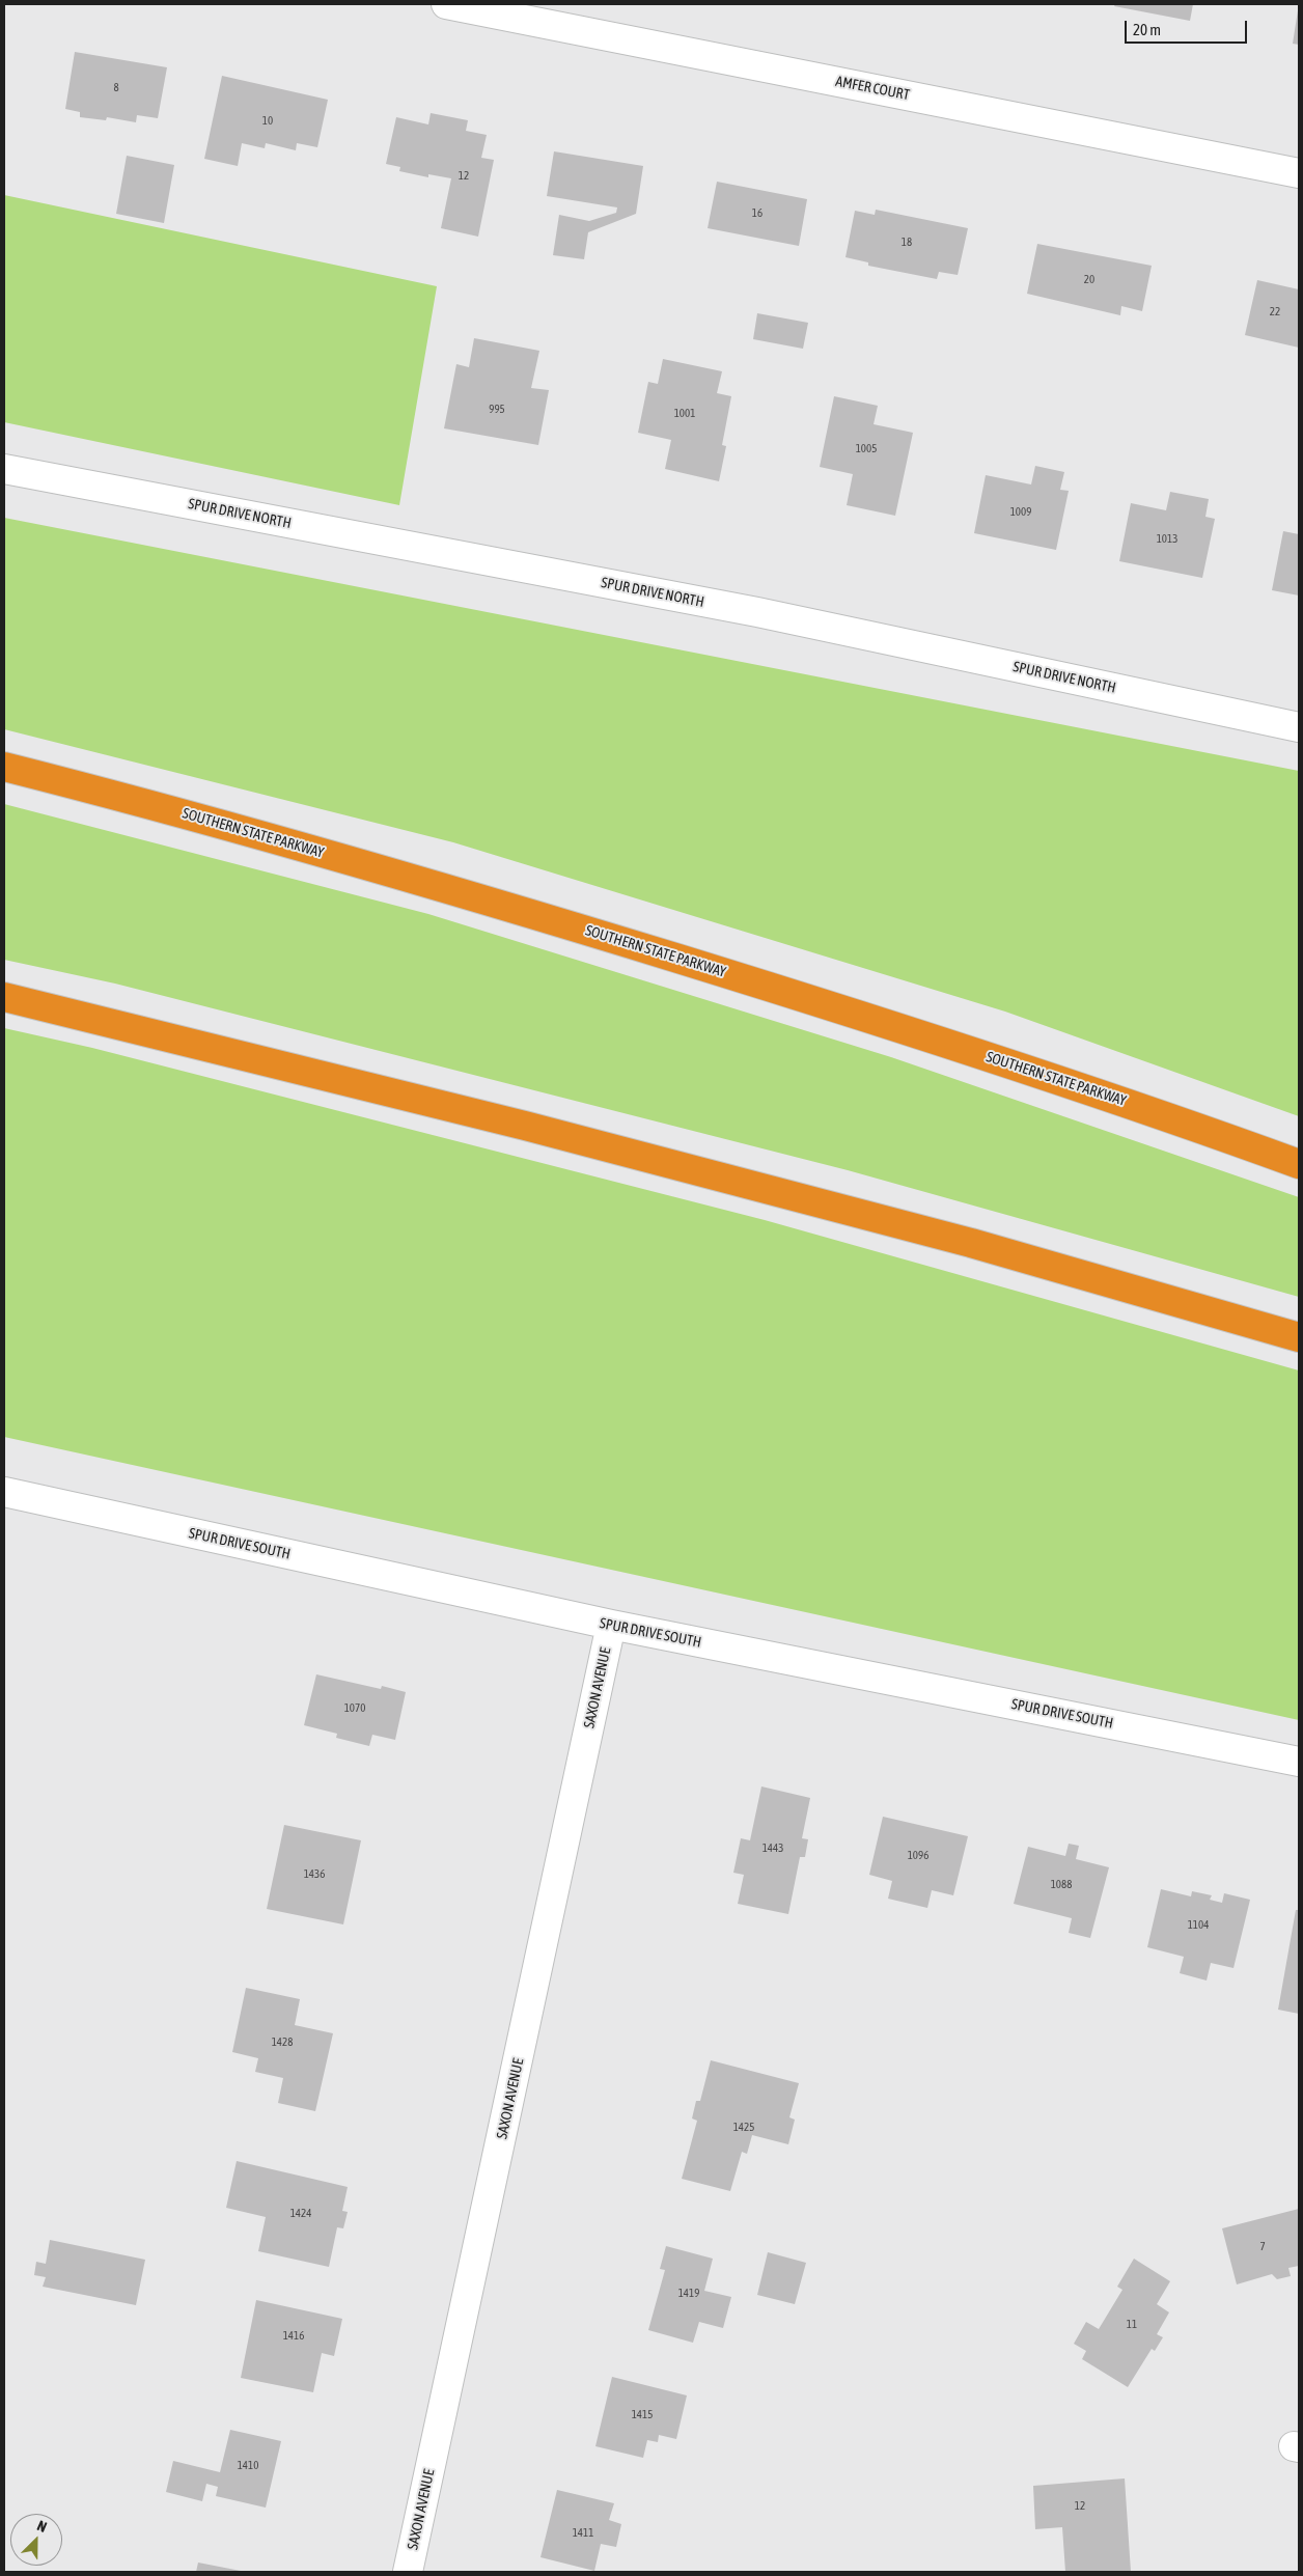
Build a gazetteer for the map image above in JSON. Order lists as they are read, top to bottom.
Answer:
{
  "streets": {
    "highway": ["SOUTHERN STATE PARKWAY"],
    "street": [
      "AMFER COURT",
      "SPUR DRIVE NORTH",
      "SPUR DRIVE SOUTH",
      "SAXON AVENUE"
    ]
  },
  "crossings": [
    ["SPUR DRIVE SOUTH", "SAXON AVENUE"]
  ],
  "house_numbers": [
    "8",
    "10",
    "12",
    "16",
    "18",
    "20",
    "22",
    "995",
    "1001",
    "1005",
    "1009",
    "1013",
    "1070",
    "1443",
    "1096",
    "1436",
    "1088",
    "1104",
    "1428",
    "1425",
    "1424",
    "7",
    "1419",
    "11",
    "1416",
    "1415",
    "1410",
    "12",
    "1411"
  ],
  "scale_bar": "20 m",
  "north": "top right"
}
